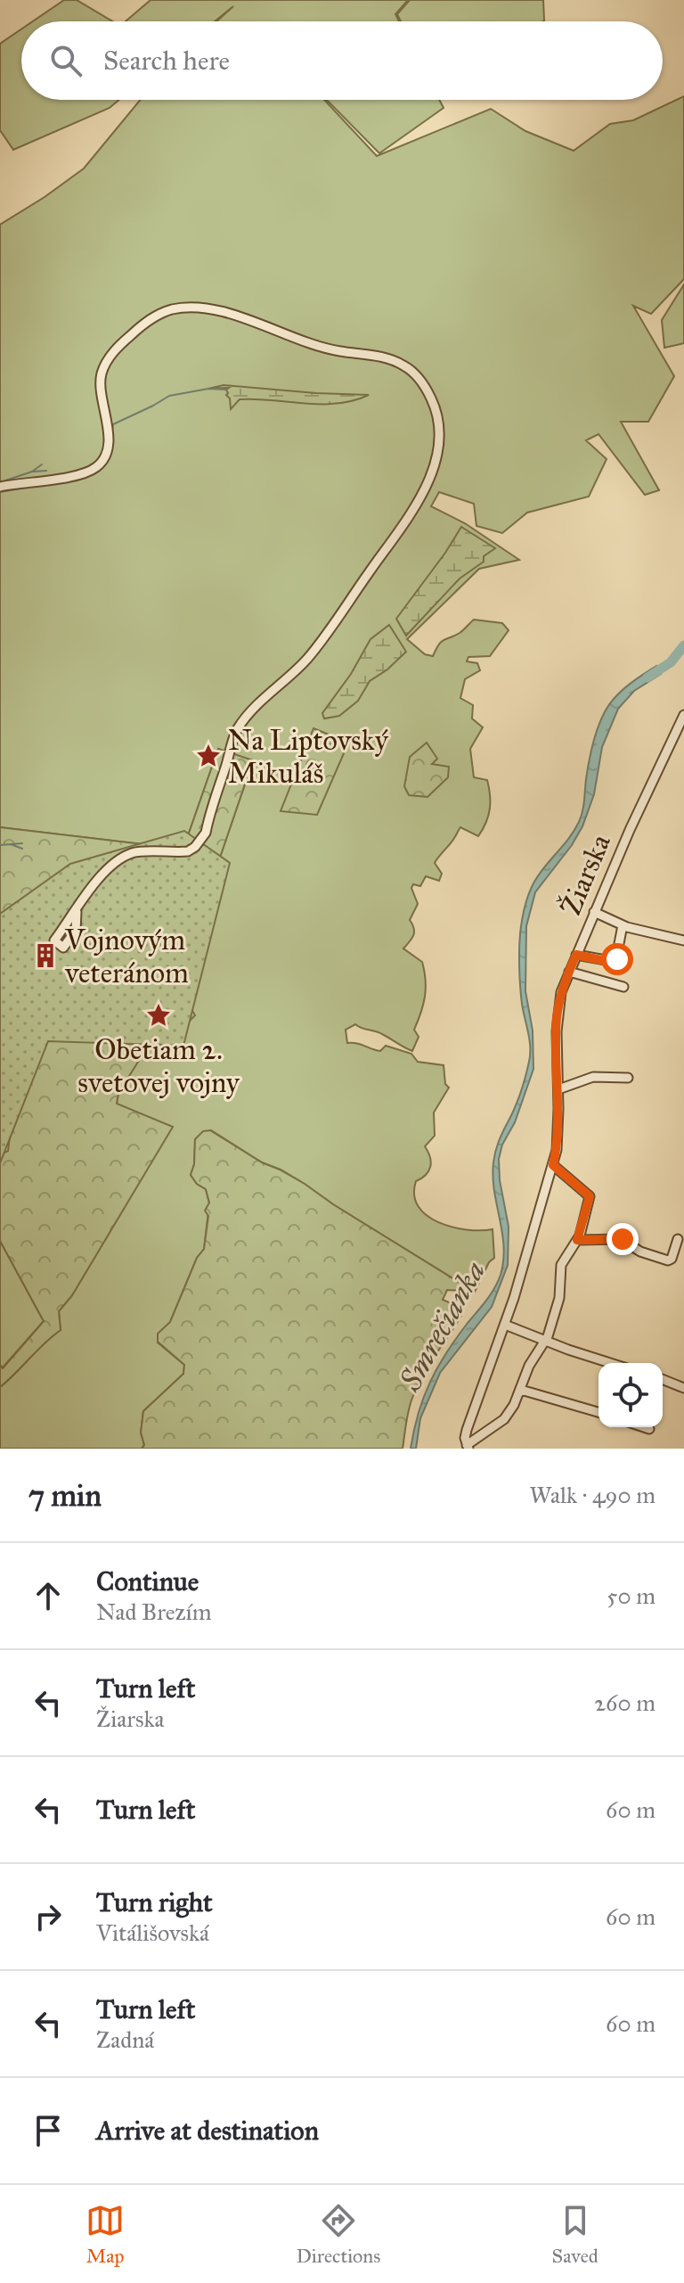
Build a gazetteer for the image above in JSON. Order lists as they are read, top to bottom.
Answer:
{
  "streets": {
    "street": ["Žiarska"]
  },
  "water": ["Smrečianka"],
  "places": {
    "place": ["Na Liptovský Mikuláš", "Obetiam 2. svetovej vojny"],
    "building": ["Vojnovým veteránom"]
  },
  "page": {
    "search": "Search here",
    "heading": ["7 min", "Walk · 490 m"],
    "list": [
      ["Continue", "Nad Brezím", "50 m"],
      ["Turn left", "Žiarska", "260 m"],
      ["Turn left", "60 m"],
      ["Turn right", "Vitálišovská", "60 m"],
      ["Turn left", "Zadná", "60 m"],
      "Arrive at destination"
    ],
    "nav": ["Map", "Directions", "Saved"]
  }
}
